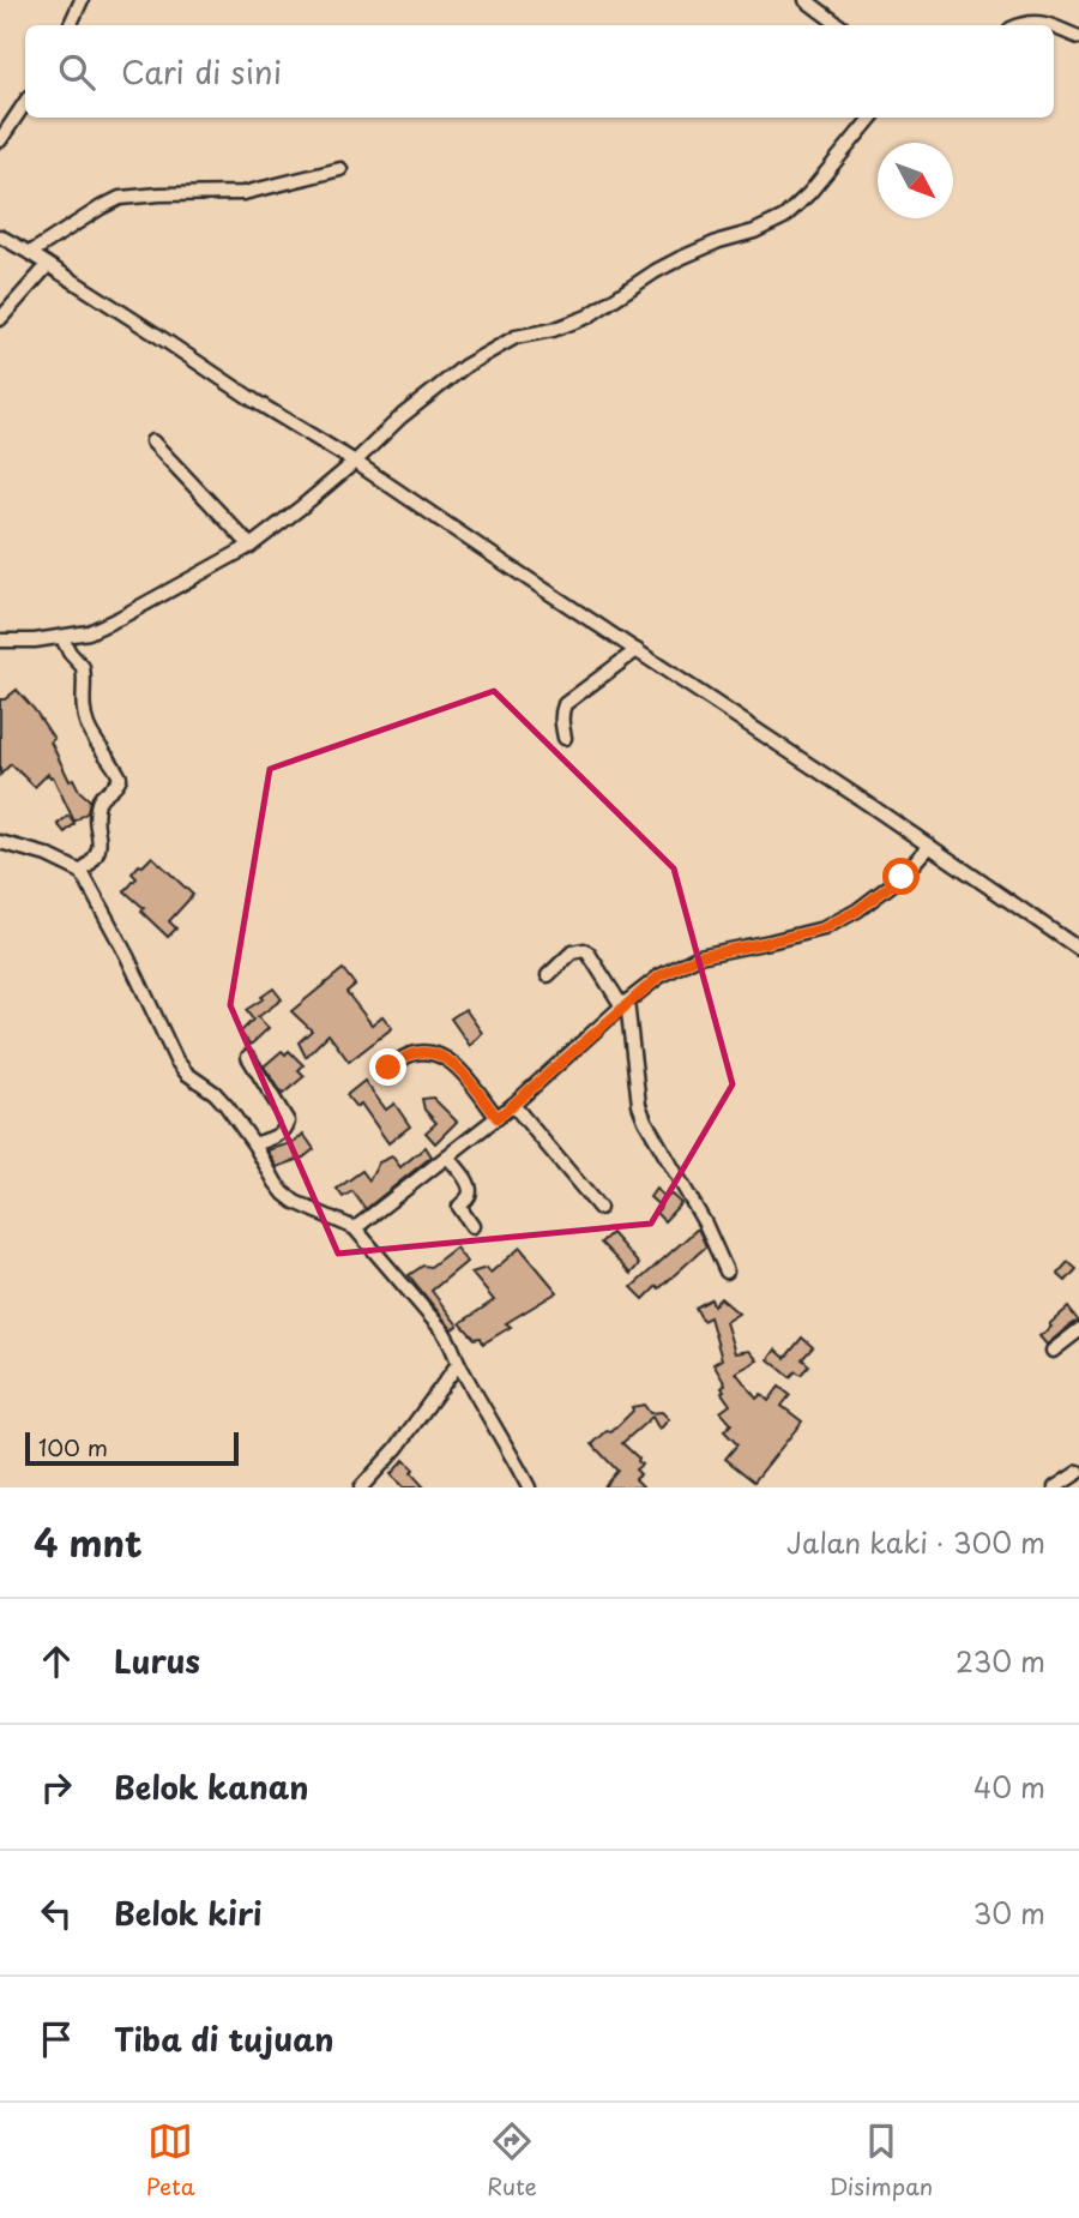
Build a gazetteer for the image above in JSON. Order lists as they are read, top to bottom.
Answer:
{
  "scale_bar": "100 m",
  "north": "bottom right",
  "page": {
    "search": "Cari di sini",
    "scale": "100 m",
    "heading": ["4 mnt", "Jalan kaki · 300 m"],
    "list": [
      ["Lurus", "230 m"],
      ["Belok kanan", "40 m"],
      ["Belok kiri", "30 m"],
      "Tiba di tujuan"
    ],
    "nav": ["Peta", "Rute", "Disimpan"]
  }
}
